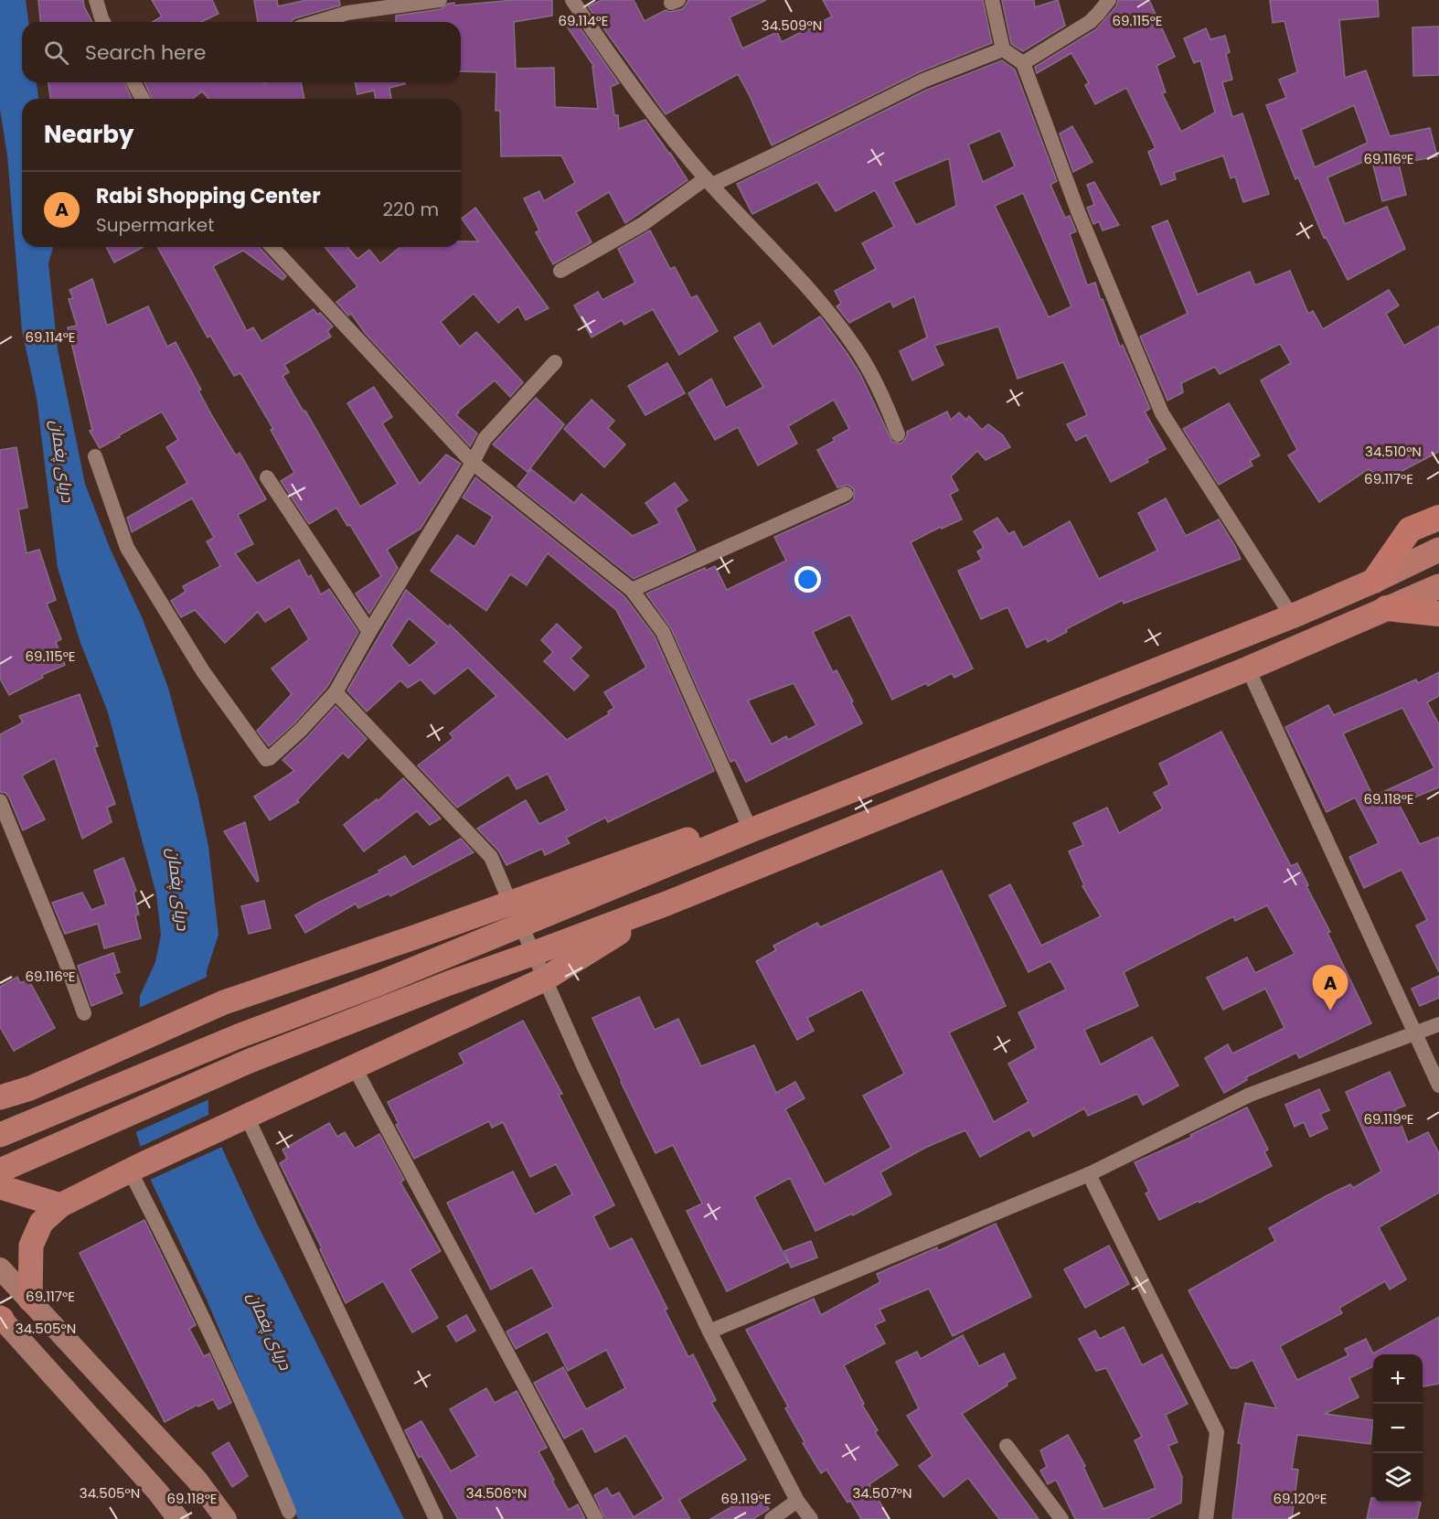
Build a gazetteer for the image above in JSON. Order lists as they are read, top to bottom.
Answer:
{
  "water": ["دریای پغمان"],
  "page": {
    "search": "Search here",
    "heading": "Nearby",
    "list": [
      {
        "mark": "A",
        "name": "Rabi Shopping Center",
        "note": "Supermarket",
        "value": "220 m"
      }
    ],
    "pins": "A",
    "map_buttons": ["+", "−"]
  },
  "coordinates": [
    "69.114°E",
    "69.115°E",
    "34.509°N",
    "69.116°E",
    "34.510°N",
    "69.117°E",
    "69.118°E",
    "69.119°E",
    "34.505°N",
    "34.506°N",
    "34.507°N",
    "69.120°E"
  ]
}
